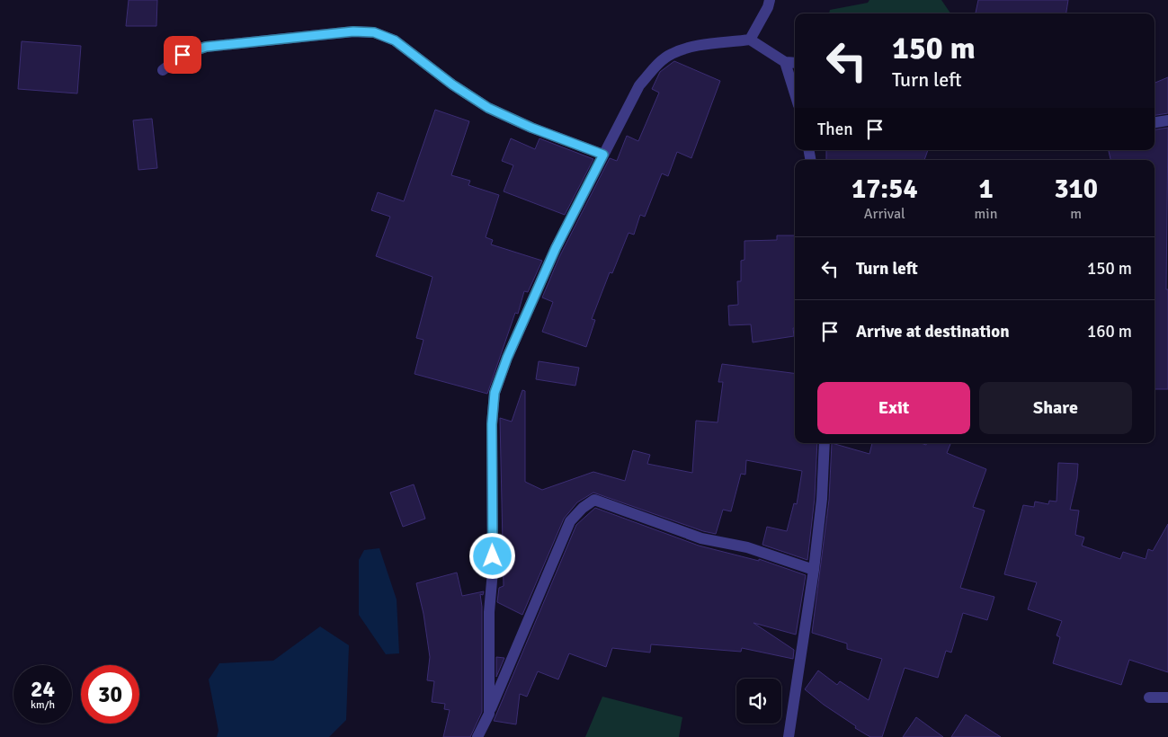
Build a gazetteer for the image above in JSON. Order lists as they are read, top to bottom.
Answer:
{
  "page": {
    "turn": ["150 m", "Turn left"],
    "then": "Then",
    "eta": [
      "17:54",
      "Arrival",
      "1",
      "min",
      "310",
      "m"
    ],
    "list": [
      {
        "name": "Turn left",
        "value": "150 m"
      },
      {
        "name": "Arrive at destination",
        "value": "160 m"
      }
    ],
    "buttons": ["Exit", "Share"],
    "speed": "24 km/h",
    "limit": "30"
  }
}
